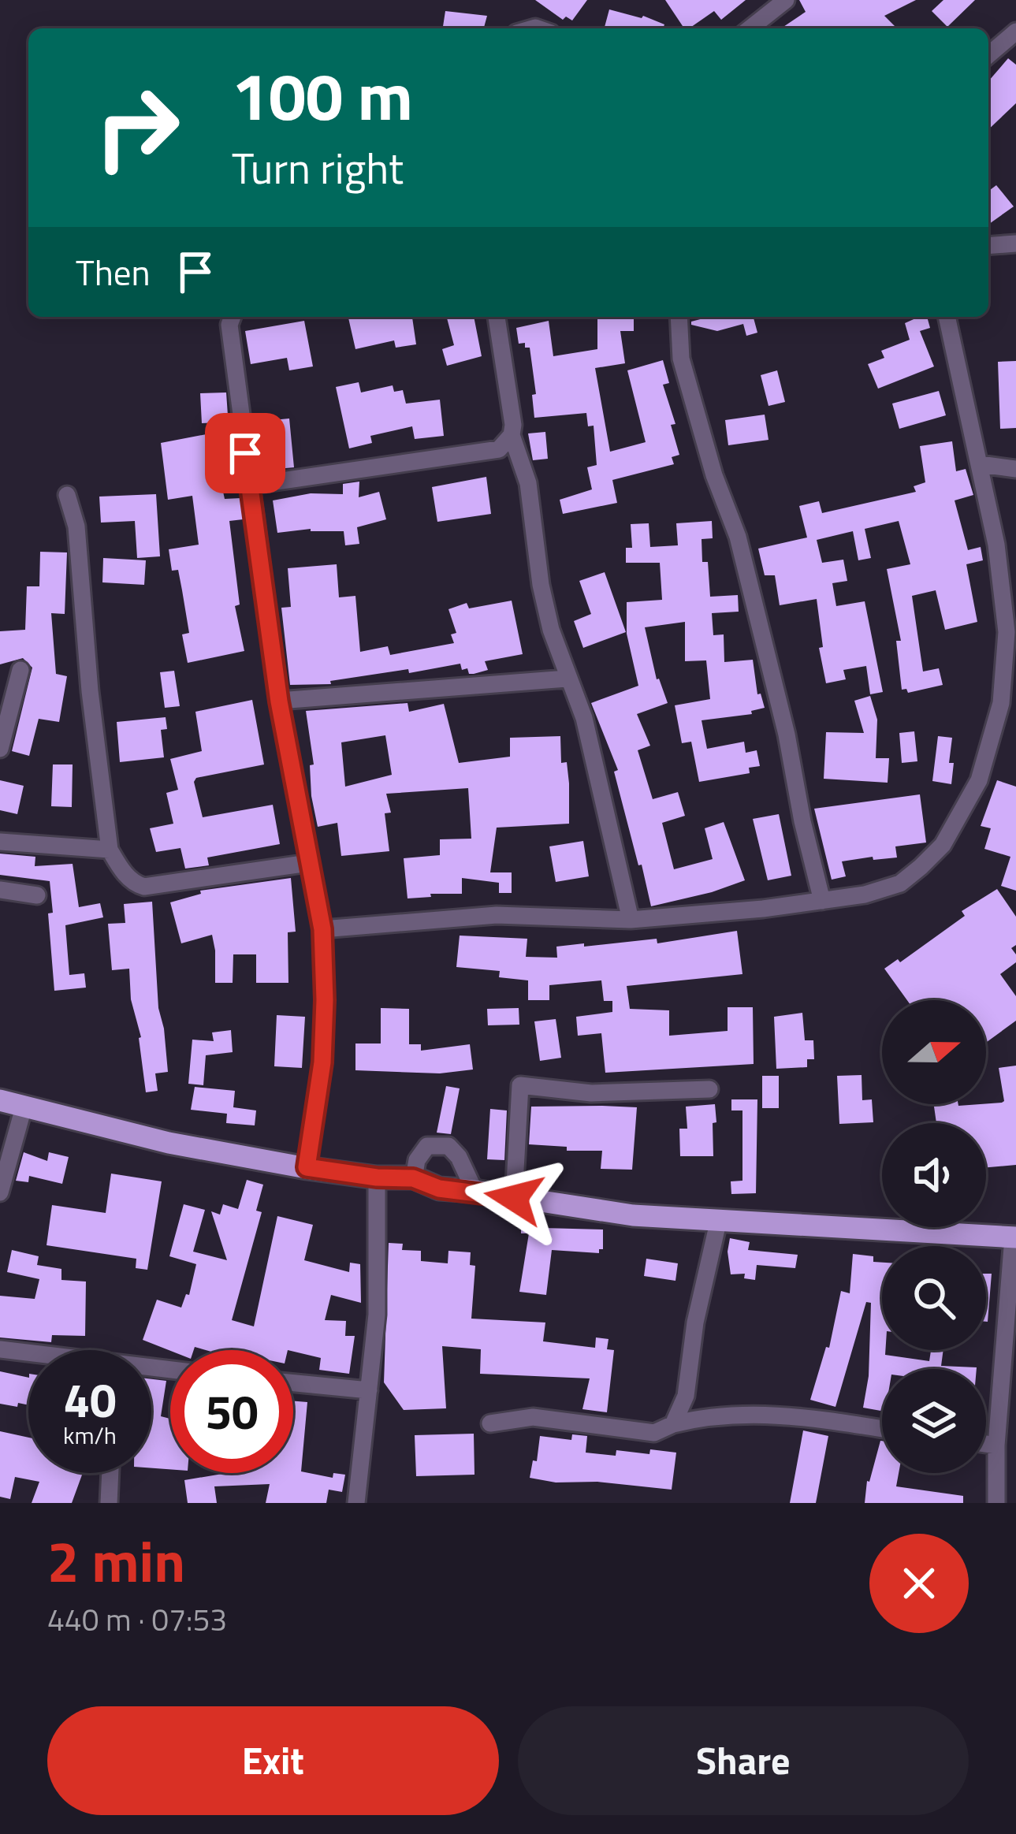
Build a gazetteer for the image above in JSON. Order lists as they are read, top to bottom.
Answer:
{
  "north": "right",
  "page": {
    "turn": ["100 m", "Turn right"],
    "then": "Then",
    "speed": "40 km/h",
    "limit": "50",
    "heading": ["2 min", "440 m · 07:53"],
    "buttons": ["Exit", "Share"]
  }
}
